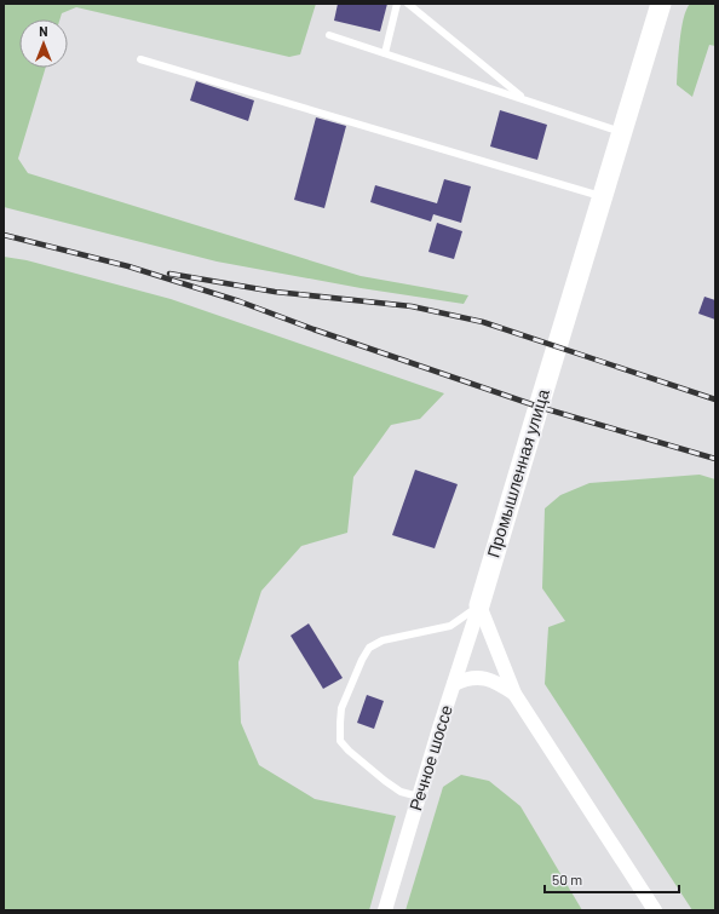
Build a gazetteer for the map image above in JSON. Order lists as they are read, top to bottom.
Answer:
{
  "streets": {
    "street": ["Промышленная улица", "Речное шоссе"]
  },
  "crossings": [
    ["Промышленная улица", "Речное шоссе"]
  ],
  "scale_bar": "50 m",
  "north": "top"
}
